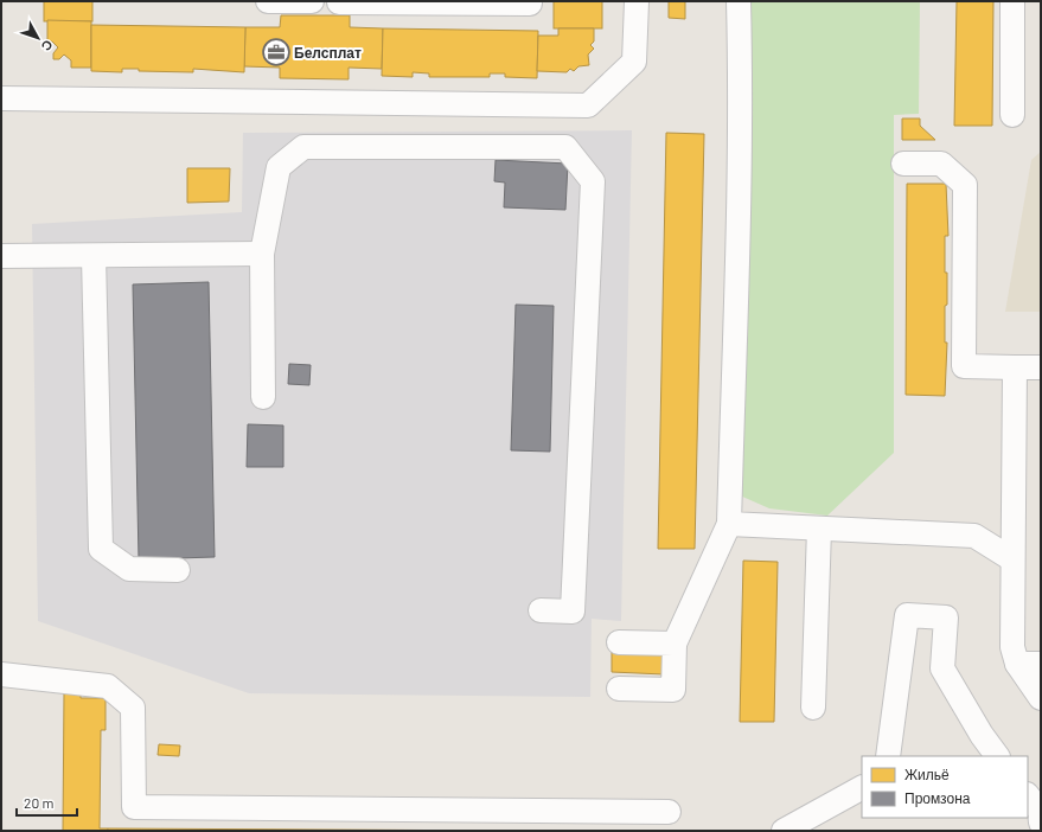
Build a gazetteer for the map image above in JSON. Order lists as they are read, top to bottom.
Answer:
{
  "places": {
    "office": ["Белсплат"]
  },
  "legend": ["Жильё", "Промзона"],
  "scale_bar": "20 m",
  "north": "bottom right"
}
